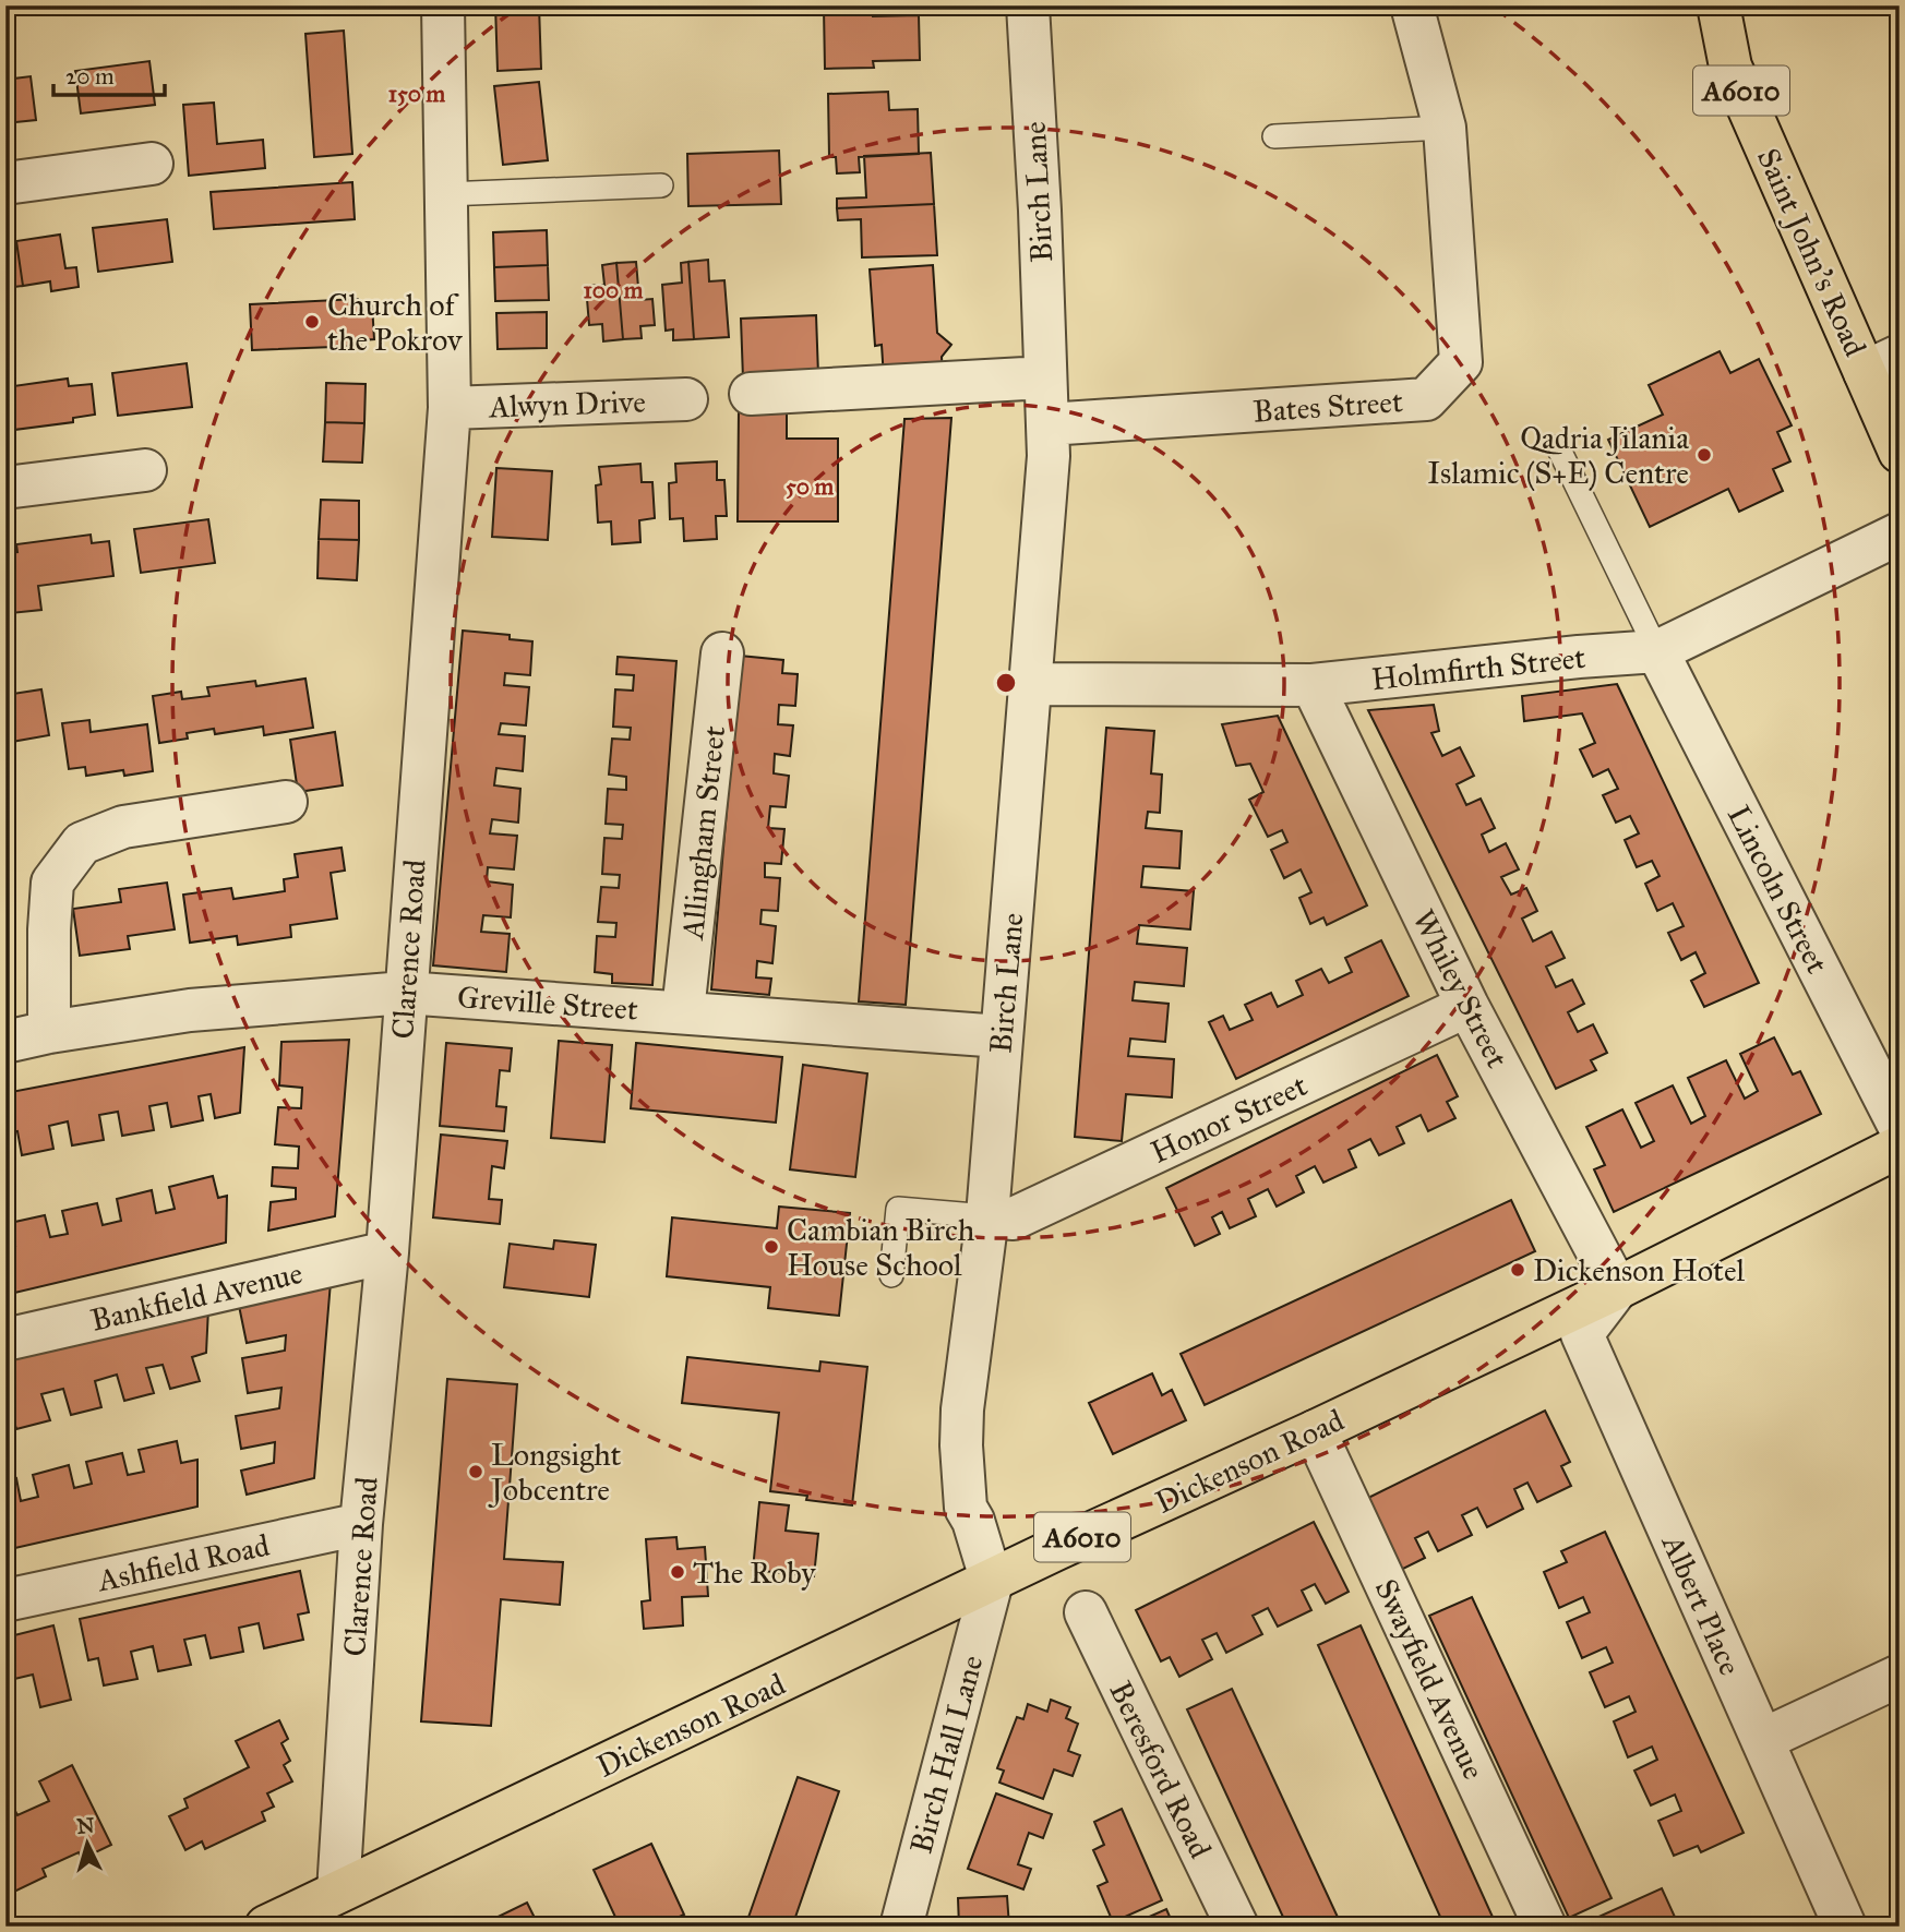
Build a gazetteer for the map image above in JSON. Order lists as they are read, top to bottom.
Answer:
{
  "streets": {
    "main road": ["A6010", "Saint John's Road", "Dickenson Road"],
    "street": [
      "Birch Lane",
      "Alwyn Drive",
      "Bates Street",
      "Holmfirth Street",
      "Allingham Street",
      "Lincoln Street",
      "Clarence Road",
      "Whiley Street",
      "Greville Street",
      "Honor Street",
      "Bankfield Avenue",
      "Ashfield Road",
      "Albert Place",
      "Swayfield Avenue",
      "Birch Hall Lane",
      "Beresford Road"
    ]
  },
  "crossings": [
    ["Birch Lane", "Bates Street"],
    ["Birch Lane", "Holmfirth Street"],
    ["Birch Lane", "Greville Street"],
    ["Birch Lane", "Honor Street"],
    ["Birch Lane", "Dickenson Road"],
    ["Birch Lane", "Birch Hall Lane"],
    ["Alwyn Drive", "Clarence Road"],
    ["Holmfirth Street", "Lincoln Street"],
    ["Holmfirth Street", "Whiley Street"],
    ["Allingham Street", "Greville Street"],
    ["Clarence Road", "Greville Street"],
    ["Clarence Road", "Bankfield Avenue"],
    ["Clarence Road", "Dickenson Road"],
    ["Clarence Road", "Ashfield Road"],
    ["Whiley Street", "Honor Street"],
    ["Whiley Street", "Dickenson Road"],
    ["Whiley Street", "Albert Place"],
    ["Dickenson Road", "Albert Place"],
    ["Dickenson Road", "Swayfield Avenue"],
    ["Dickenson Road", "Birch Hall Lane"]
  ],
  "places": [
    "Church of the Pokrov",
    "Qadria Jilania Islamic (S+E) Centre",
    "Cambian Birch House School",
    "Dickenson Hotel",
    "Longsight Jobcentre",
    "The Roby"
  ],
  "scale_bar": "20 m",
  "north": "top",
  "rings": ["150 m", "100 m", "50 m"]
}
